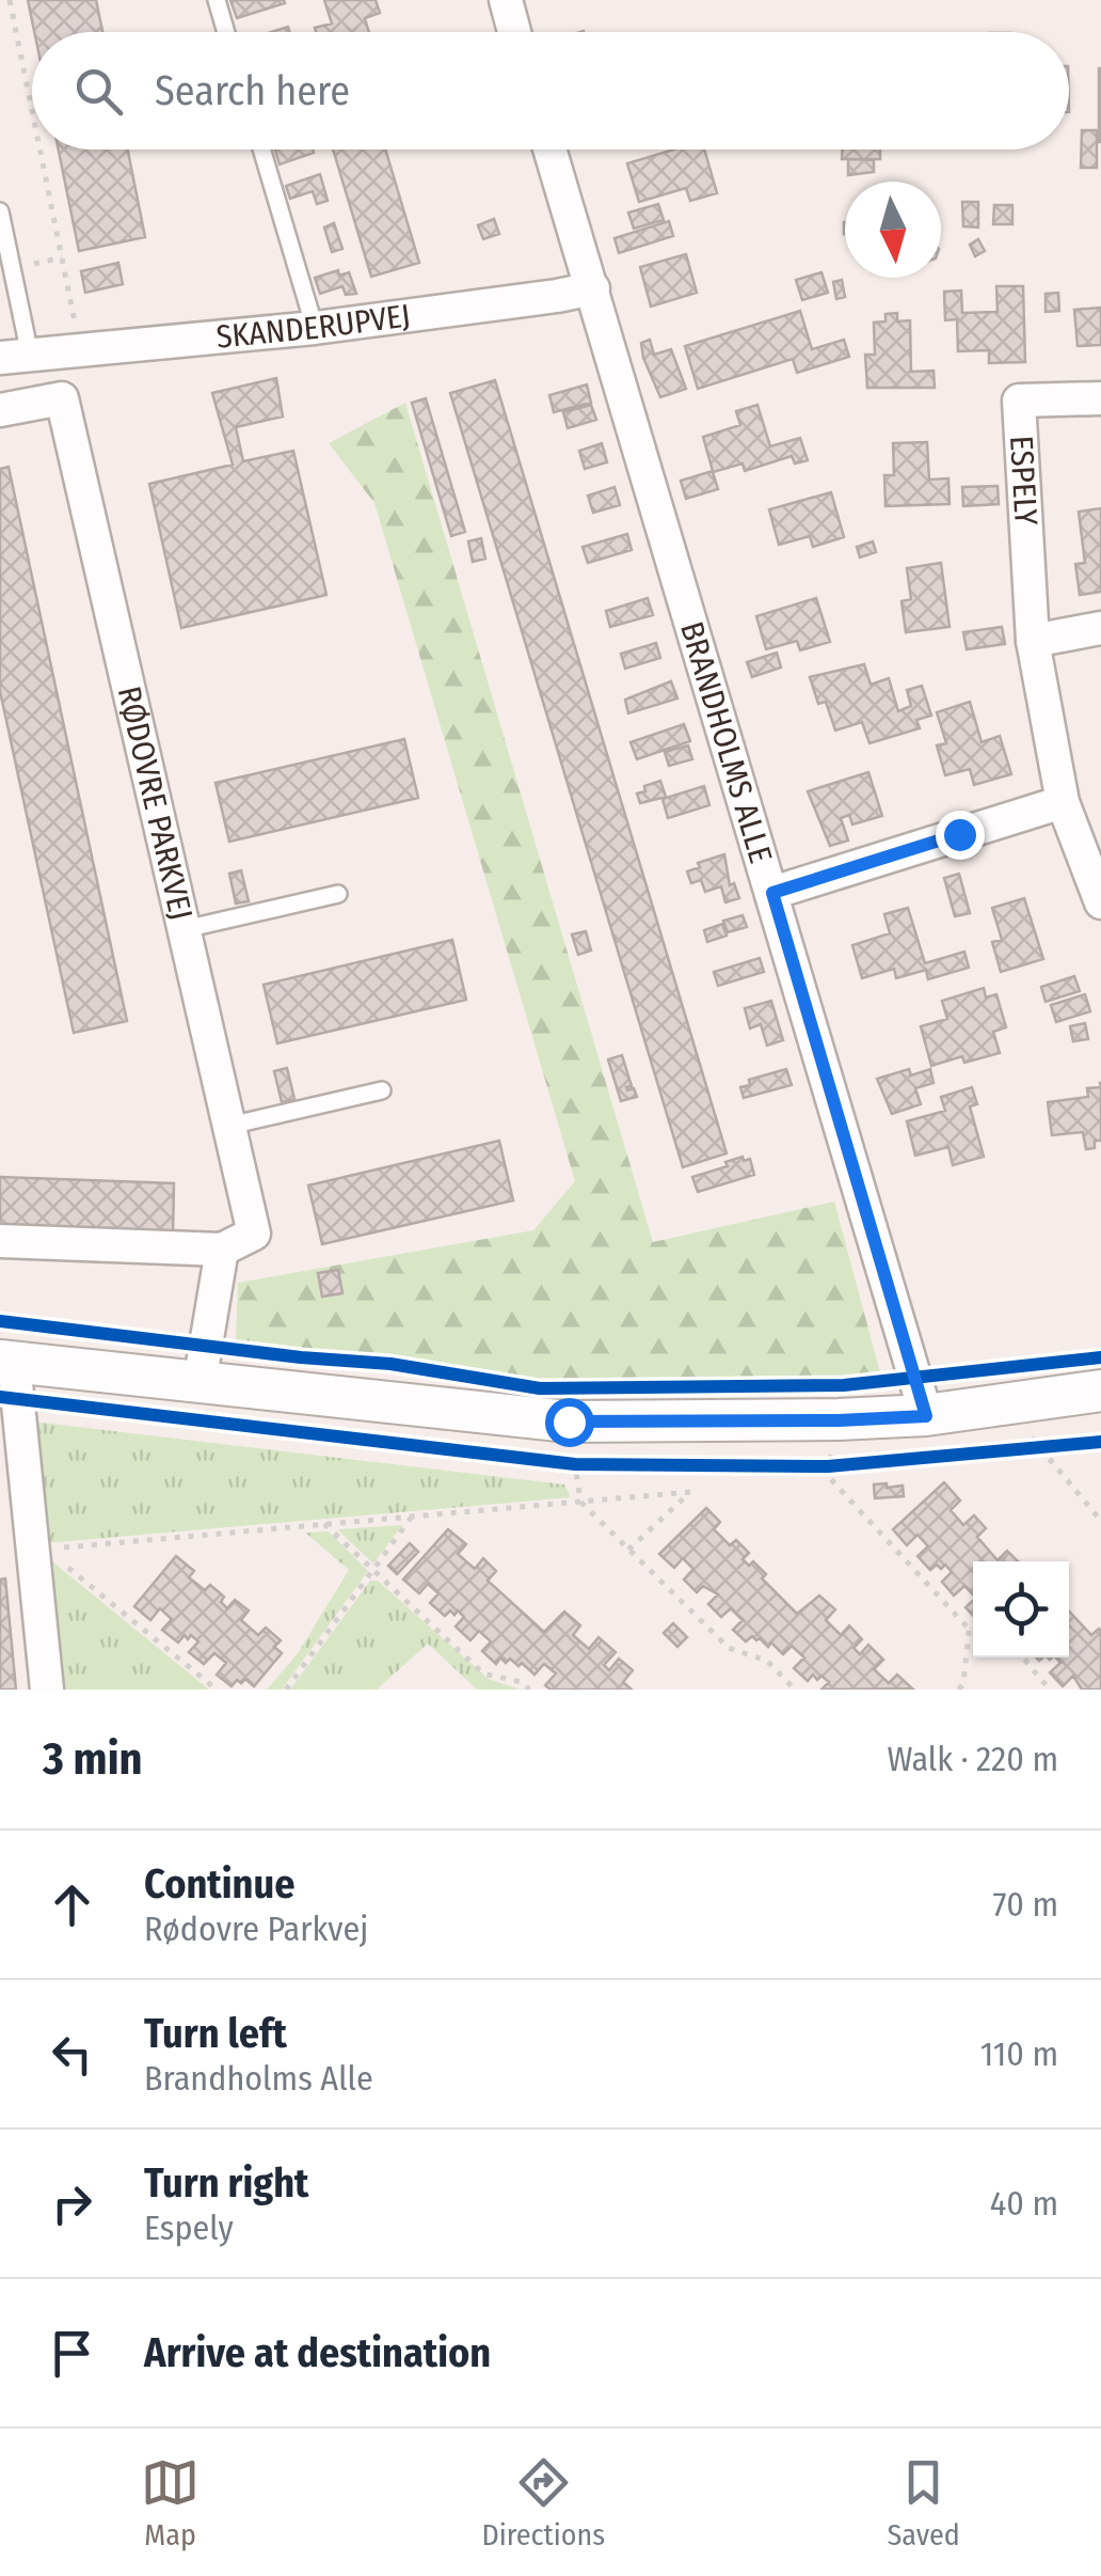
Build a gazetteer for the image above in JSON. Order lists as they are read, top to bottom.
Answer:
{
  "streets": {
    "street": [
      "SKANDERUPVEJ",
      "ESPELY",
      "BRANDHOLMS ALLE",
      "RØDOVRE PARKVEJ"
    ]
  },
  "crossings": [
    ["SKANDERUPVEJ", "BRANDHOLMS ALLE"]
  ],
  "north": "bottom",
  "page": {
    "search": "Search here",
    "heading": ["3 min", "Walk · 220 m"],
    "list": [
      ["Continue", "Rødovre Parkvej", "70 m"],
      ["Turn left", "Brandholms Alle", "110 m"],
      ["Turn right", "Espely", "40 m"],
      "Arrive at destination"
    ],
    "nav": ["Map", "Directions", "Saved"]
  }
}
